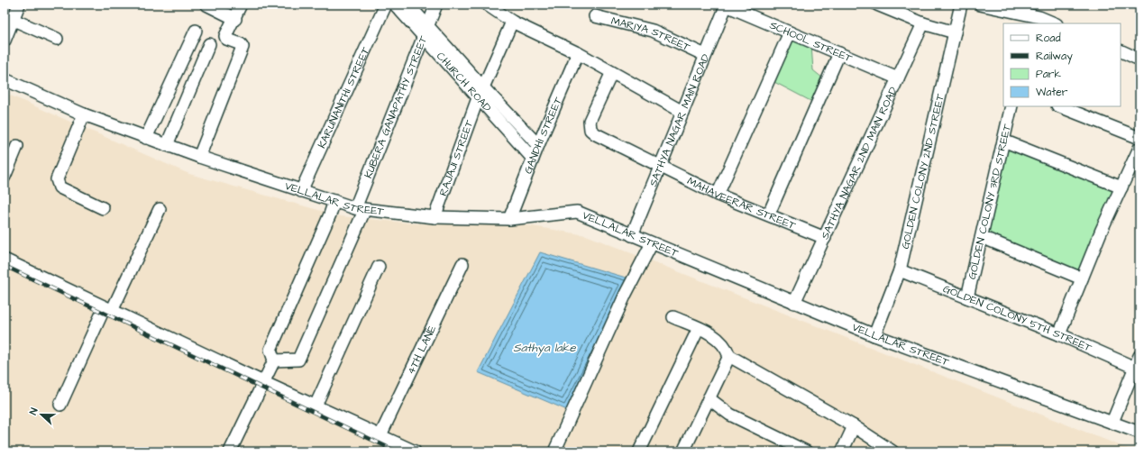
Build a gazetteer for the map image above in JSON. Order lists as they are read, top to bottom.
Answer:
{
  "streets": {
    "street": [
      "MARIYA STREET",
      "SCHOOL STREET",
      "CHURCH ROAD",
      "KARUNANITHI STREET",
      "KUBERA GANAPATHY STREET",
      "SATHYA NAGAR MAIN ROAD",
      "GANDHI STREET",
      "RAJAJI STREET",
      "SATHYA NAGAR 2ND MAIN ROAD",
      "GOLDEN COLONY 2ND STREET",
      "VELLALAR STREET",
      "GOLDEN COLONY 3RD STREET",
      "MAHAVEERAR STREET",
      "GOLDEN COLONY 5TH STREET",
      "4TH LANE"
    ]
  },
  "crossings": [
    ["MARIYA STREET", "SATHYA NAGAR MAIN ROAD"],
    ["SCHOOL STREET", "SATHYA NAGAR MAIN ROAD"],
    ["SCHOOL STREET", "SATHYA NAGAR 2ND MAIN ROAD"],
    ["CHURCH ROAD", "KUBERA GANAPATHY STREET"],
    ["CHURCH ROAD", "GANDHI STREET"],
    ["CHURCH ROAD", "RAJAJI STREET"],
    ["KARUNANITHI STREET", "VELLALAR STREET"],
    ["KUBERA GANAPATHY STREET", "VELLALAR STREET"],
    ["SATHYA NAGAR MAIN ROAD", "VELLALAR STREET"],
    ["SATHYA NAGAR MAIN ROAD", "MAHAVEERAR STREET"],
    ["GANDHI STREET", "VELLALAR STREET"],
    ["RAJAJI STREET", "VELLALAR STREET"],
    ["SATHYA NAGAR 2ND MAIN ROAD", "VELLALAR STREET"],
    ["SATHYA NAGAR 2ND MAIN ROAD", "MAHAVEERAR STREET"],
    ["GOLDEN COLONY 2ND STREET", "VELLALAR STREET"],
    ["GOLDEN COLONY 2ND STREET", "GOLDEN COLONY 5TH STREET"],
    ["GOLDEN COLONY 3RD STREET", "GOLDEN COLONY 5TH STREET"]
  ],
  "water": ["Sathya lake"],
  "legend": [
    "Road",
    "Railway",
    "Park",
    "Water"
  ],
  "north": "left"
}
